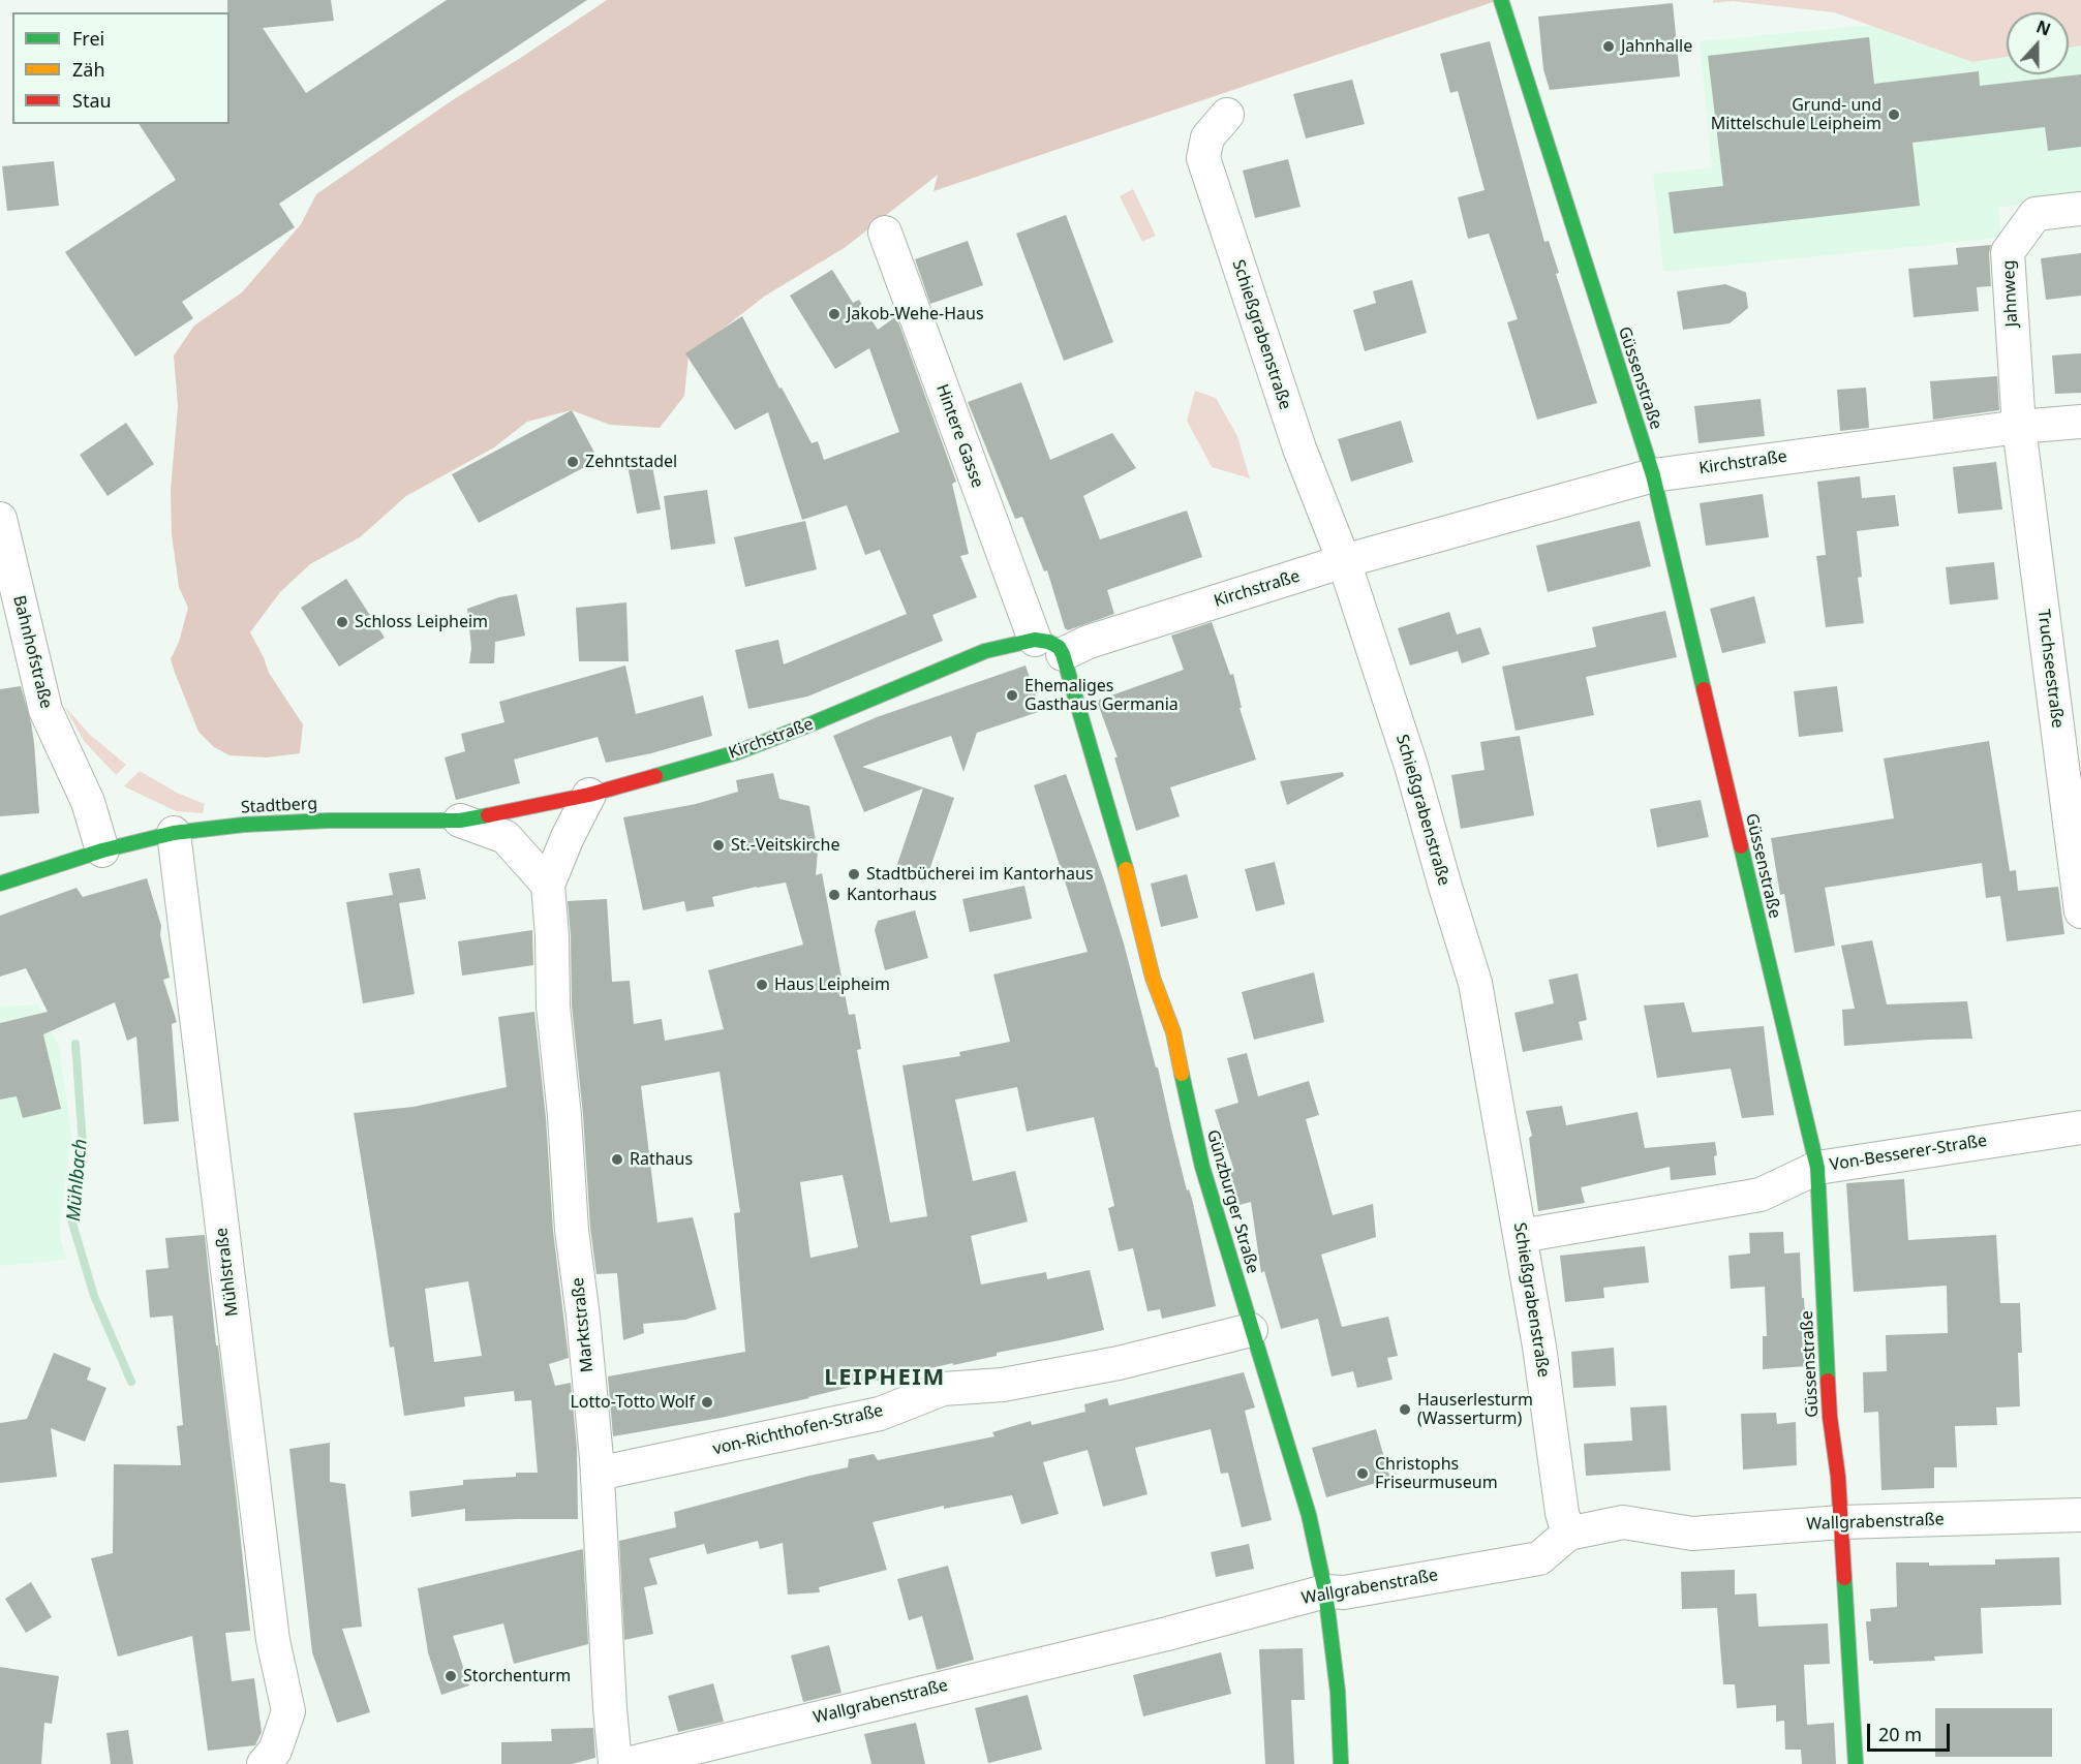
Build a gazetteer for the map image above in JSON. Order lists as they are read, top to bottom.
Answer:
{
  "streets": {
    "street": [
      "Jahnweg",
      "Schießgrabenstraße",
      "Güssenstraße",
      "Hintere Gasse",
      "Kirchstraße",
      "Bahnhofstraße",
      "Truchseestraße",
      "Stadtberg",
      "Von-Besserer-Straße",
      "Günzburger Straße",
      "Mühlstraße",
      "Marktstraße",
      "von-Richthofen-Straße",
      "Wallgrabenstraße"
    ]
  },
  "crossings": [
    ["Jahnweg", "Kirchstraße"],
    ["Jahnweg", "Truchseestraße"],
    ["Schießgrabenstraße", "Kirchstraße"],
    ["Schießgrabenstraße", "Von-Besserer-Straße"],
    ["Schießgrabenstraße", "Wallgrabenstraße"],
    ["Güssenstraße", "Kirchstraße"],
    ["Güssenstraße", "Von-Besserer-Straße"],
    ["Güssenstraße", "Wallgrabenstraße"],
    ["Hintere Gasse", "Kirchstraße"],
    ["Hintere Gasse", "Günzburger Straße"],
    ["Kirchstraße", "Truchseestraße"],
    ["Kirchstraße", "Stadtberg"],
    ["Kirchstraße", "Günzburger Straße"],
    ["Kirchstraße", "Marktstraße"],
    ["Bahnhofstraße", "Stadtberg"],
    ["Stadtberg", "Mühlstraße"],
    ["Günzburger Straße", "von-Richthofen-Straße"],
    ["Günzburger Straße", "Wallgrabenstraße"],
    ["Marktstraße", "von-Richthofen-Straße"]
  ],
  "districts": ["LEIPHEIM"],
  "water": ["Mühlbach"],
  "places": [
    "Jahnhalle",
    "Grund- und Mittelschule Leipheim",
    "Jakob-Wehe-Haus",
    "Zehntstadel",
    "Schloss Leipheim",
    "Ehemaliges Gasthaus Germania",
    "St.-Veitskirche",
    "Stadtbücherei im Kantorhaus",
    "Kantorhaus",
    "Haus Leipheim",
    "Rathaus",
    "Lotto-Totto Wolf",
    "Hauserlesturm (Wasserturm)",
    "Christophs Friseurmuseum",
    "Storchenturm"
  ],
  "legend": ["Frei", "Zäh", "Stau"],
  "scale_bar": "20 m",
  "north": "top"
}
